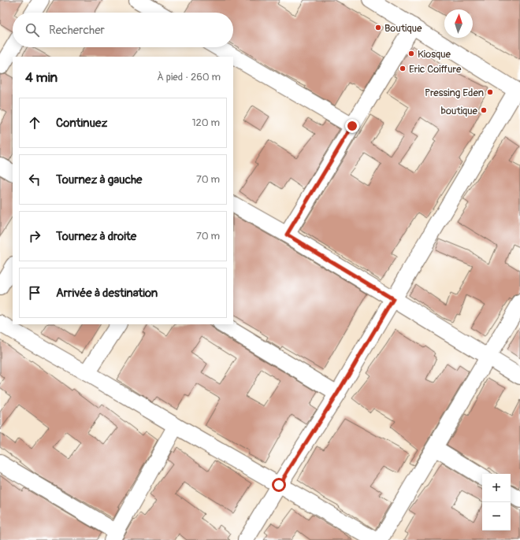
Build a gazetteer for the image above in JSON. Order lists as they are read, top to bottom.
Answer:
{
  "places": [
    "Boutique",
    "Kiosque",
    "Eric Coiffure",
    "Pressing Eden",
    "boutique"
  ],
  "north": "top",
  "page": {
    "search": "Rechercher",
    "heading": ["4 min", "À pied · 260 m"],
    "list": [
      ["Continuez", "120 m"],
      ["Tournez à gauche", "70 m"],
      ["Tournez à droite", "70 m"],
      "Arrivée à destination"
    ],
    "map_buttons": ["+", "−"]
  }
}
